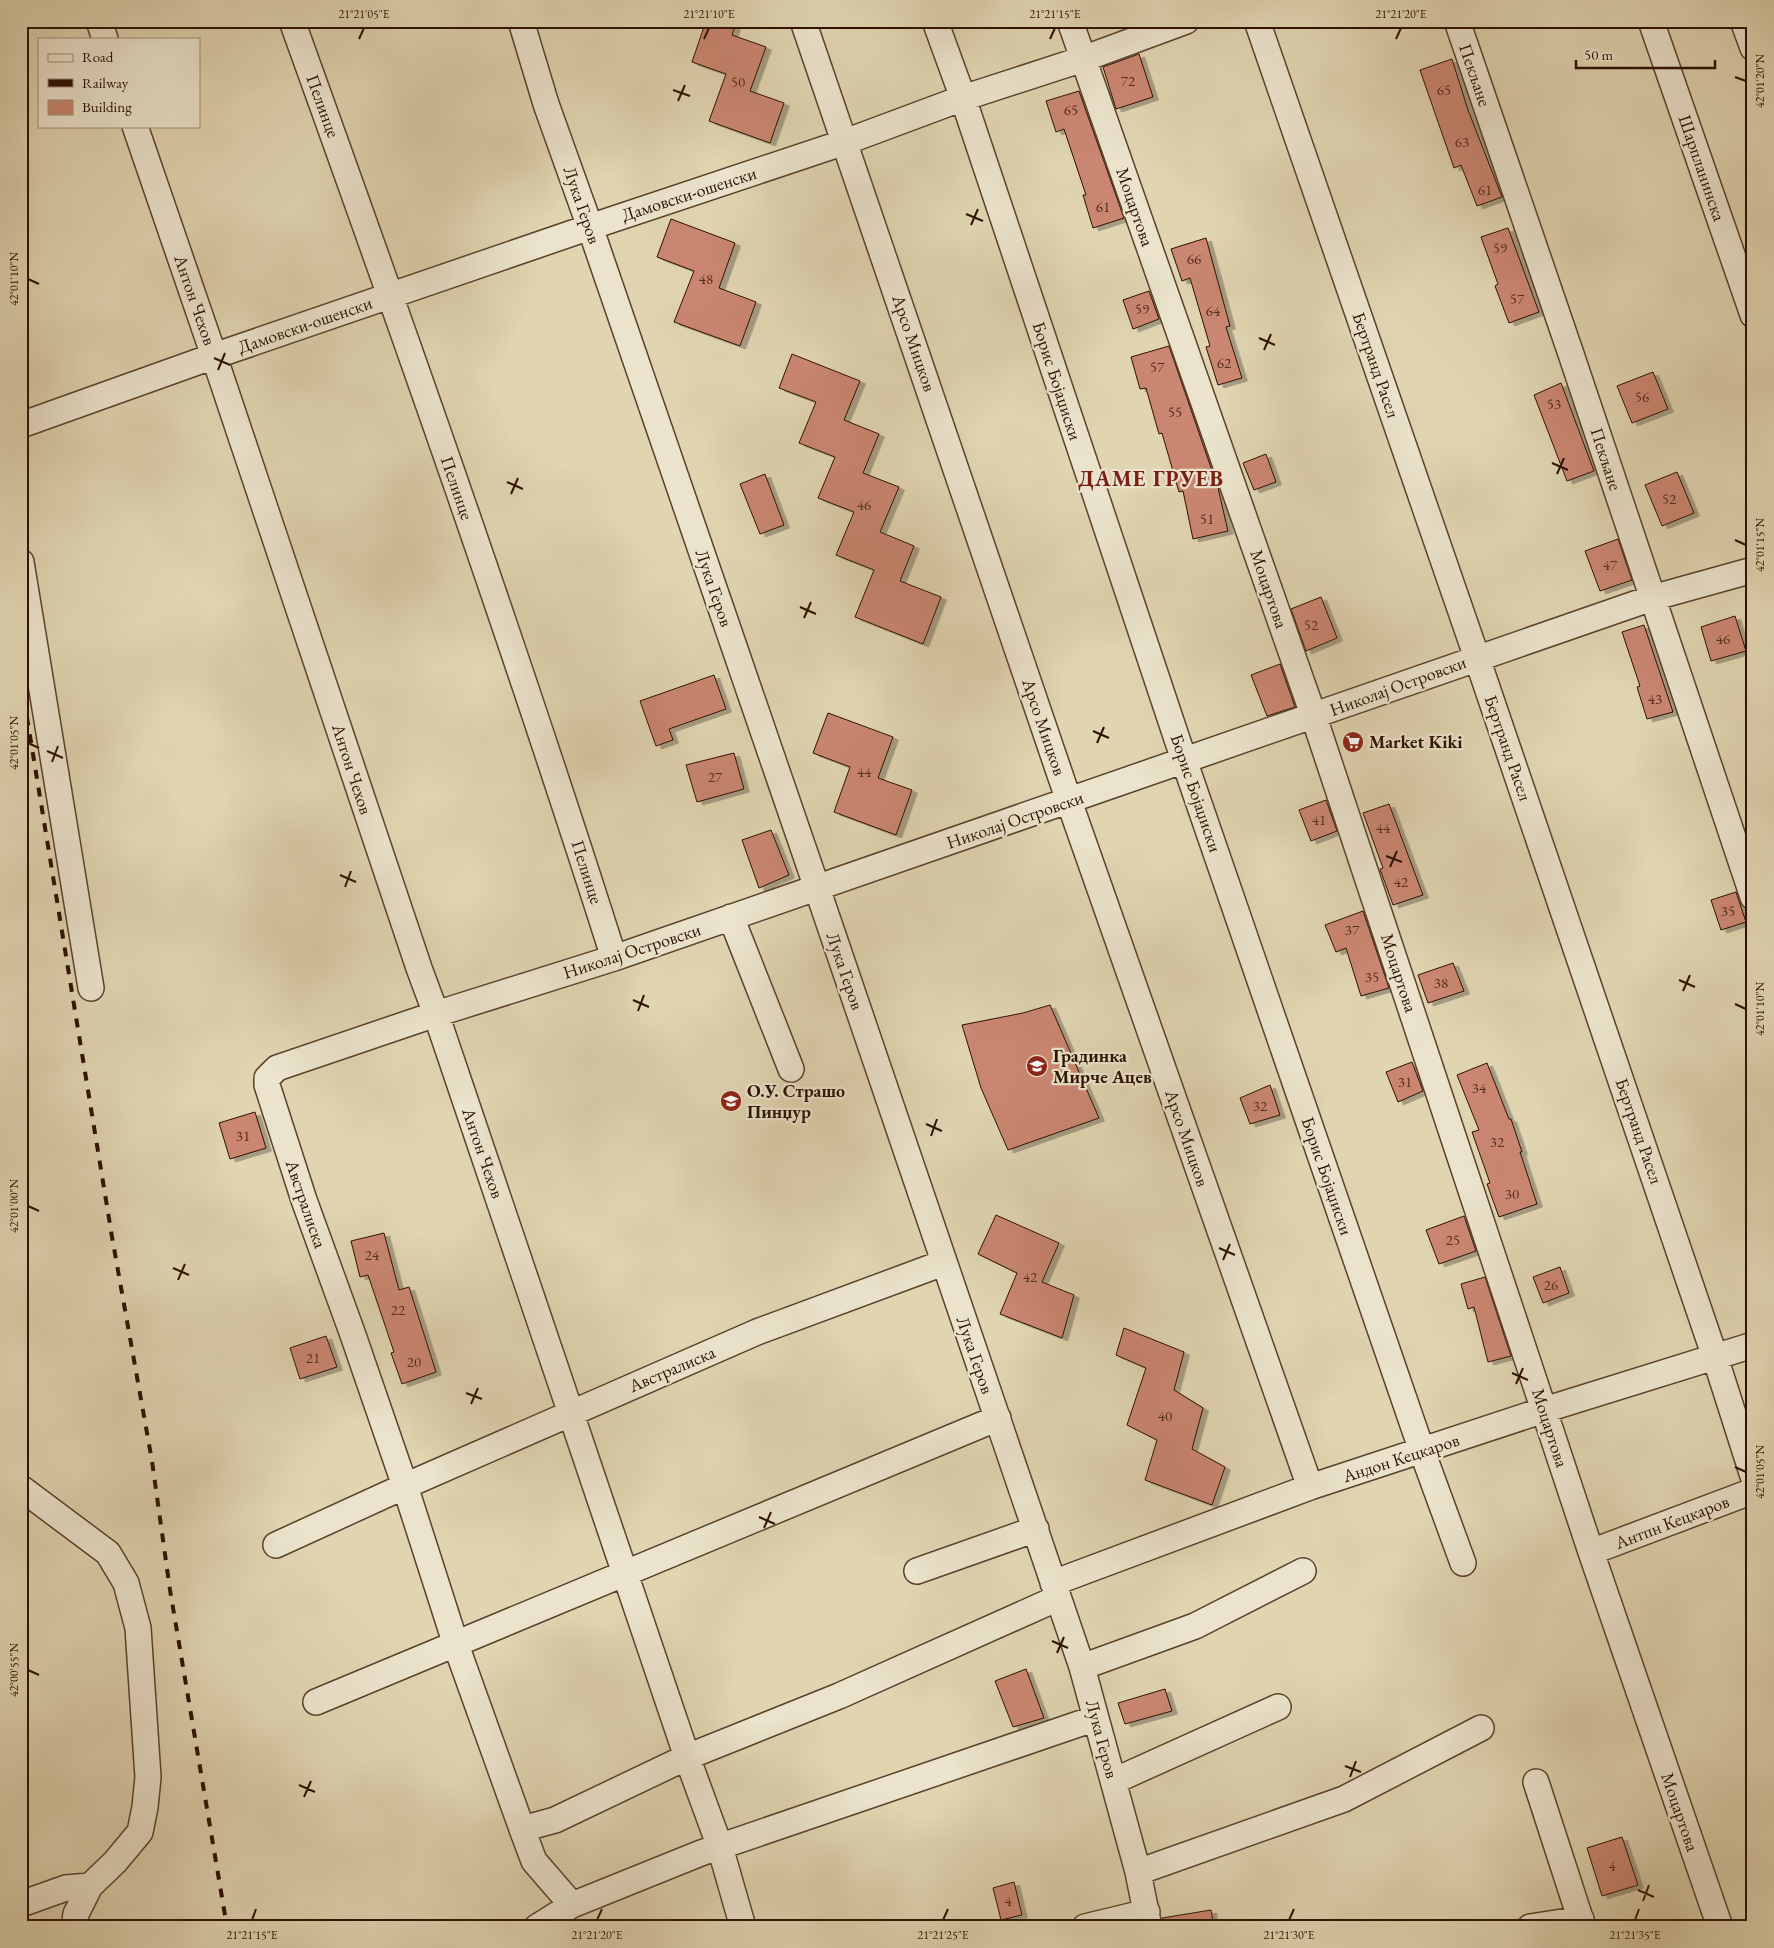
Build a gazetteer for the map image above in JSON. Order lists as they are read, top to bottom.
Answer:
{
  "streets": {
    "street": [
      "Пекљане",
      "Пелинце",
      "Шарпланинска",
      "Дамовски-ошенски",
      "Лука Геров",
      "Моцартова",
      "Антон Чехов",
      "Арсо Мицков",
      "Бертранд Расел",
      "Борис Бојаџиски",
      "Николај Островски",
      "Австралиска",
      "Андон Кецкаров",
      "Антпн Кецкаров"
    ]
  },
  "crossings": [
    ["Пекљане", "Николај Островски"],
    ["Пелинце", "Дамовски-ошенски"],
    ["Пелинце", "Николај Островски"],
    ["Дамовски-ошенски", "Лука Геров"],
    ["Дамовски-ошенски", "Моцартова"],
    ["Дамовски-ошенски", "Антон Чехов"],
    ["Дамовски-ошенски", "Арсо Мицков"],
    ["Дамовски-ошенски", "Борис Бојаџиски"],
    ["Лука Геров", "Николај Островски"],
    ["Лука Геров", "Австралиска"],
    ["Лука Геров", "Андон Кецкаров"],
    ["Моцартова", "Николај Островски"],
    ["Моцартова", "Андон Кецкаров"],
    ["Моцартова", "Антпн Кецкаров"],
    ["Антон Чехов", "Николај Островски"],
    ["Антон Чехов", "Австралиска"],
    ["Антон Чехов", "Андон Кецкаров"],
    ["Арсо Мицков", "Николај Островски"],
    ["Арсо Мицков", "Андон Кецкаров"],
    ["Бертранд Расел", "Николај Островски"],
    ["Бертранд Расел", "Андон Кецкаров"],
    ["Борис Бојаџиски", "Николај Островски"],
    ["Борис Бојаџиски", "Андон Кецкаров"],
    ["Николај Островски", "Австралиска"]
  ],
  "districts": ["ДАМЕ ГРУЕВ"],
  "places": {
    "supermarket": ["Market Kiki"],
    "school or university": ["Градинка Мирче Ацев", "О.У. Страшо Пинџур"]
  },
  "house_numbers": [
    "72",
    "50",
    "65",
    "65",
    "63",
    "61",
    "61",
    "59",
    "66",
    "48",
    "57",
    "59",
    "64",
    "62",
    "57",
    "56",
    "53",
    "55",
    "52",
    "46",
    "51",
    "47",
    "52",
    "46",
    "43",
    "44",
    "27",
    "41",
    "44",
    "42",
    "35",
    "37",
    "35",
    "38",
    "31",
    "34",
    "32",
    "31",
    "32",
    "30",
    "25",
    "24",
    "42",
    "26",
    "22",
    "21",
    "20",
    "40",
    "4",
    "4"
  ],
  "legend": ["Road", "Railway", "Building"],
  "scale_bar": "50 m",
  "coordinates": [
    "21°21'05\"E",
    "21°21'10\"E",
    "21°21'15\"E",
    "21°21'20\"E",
    "42°01'20\"N",
    "42°01'10\"N",
    "42°01'15\"N",
    "42°01'05\"N",
    "42°01'00\"N",
    "42°00'55\"N",
    "21°21'25\"E",
    "21°21'30\"E",
    "21°21'35\"E"
  ]
}
